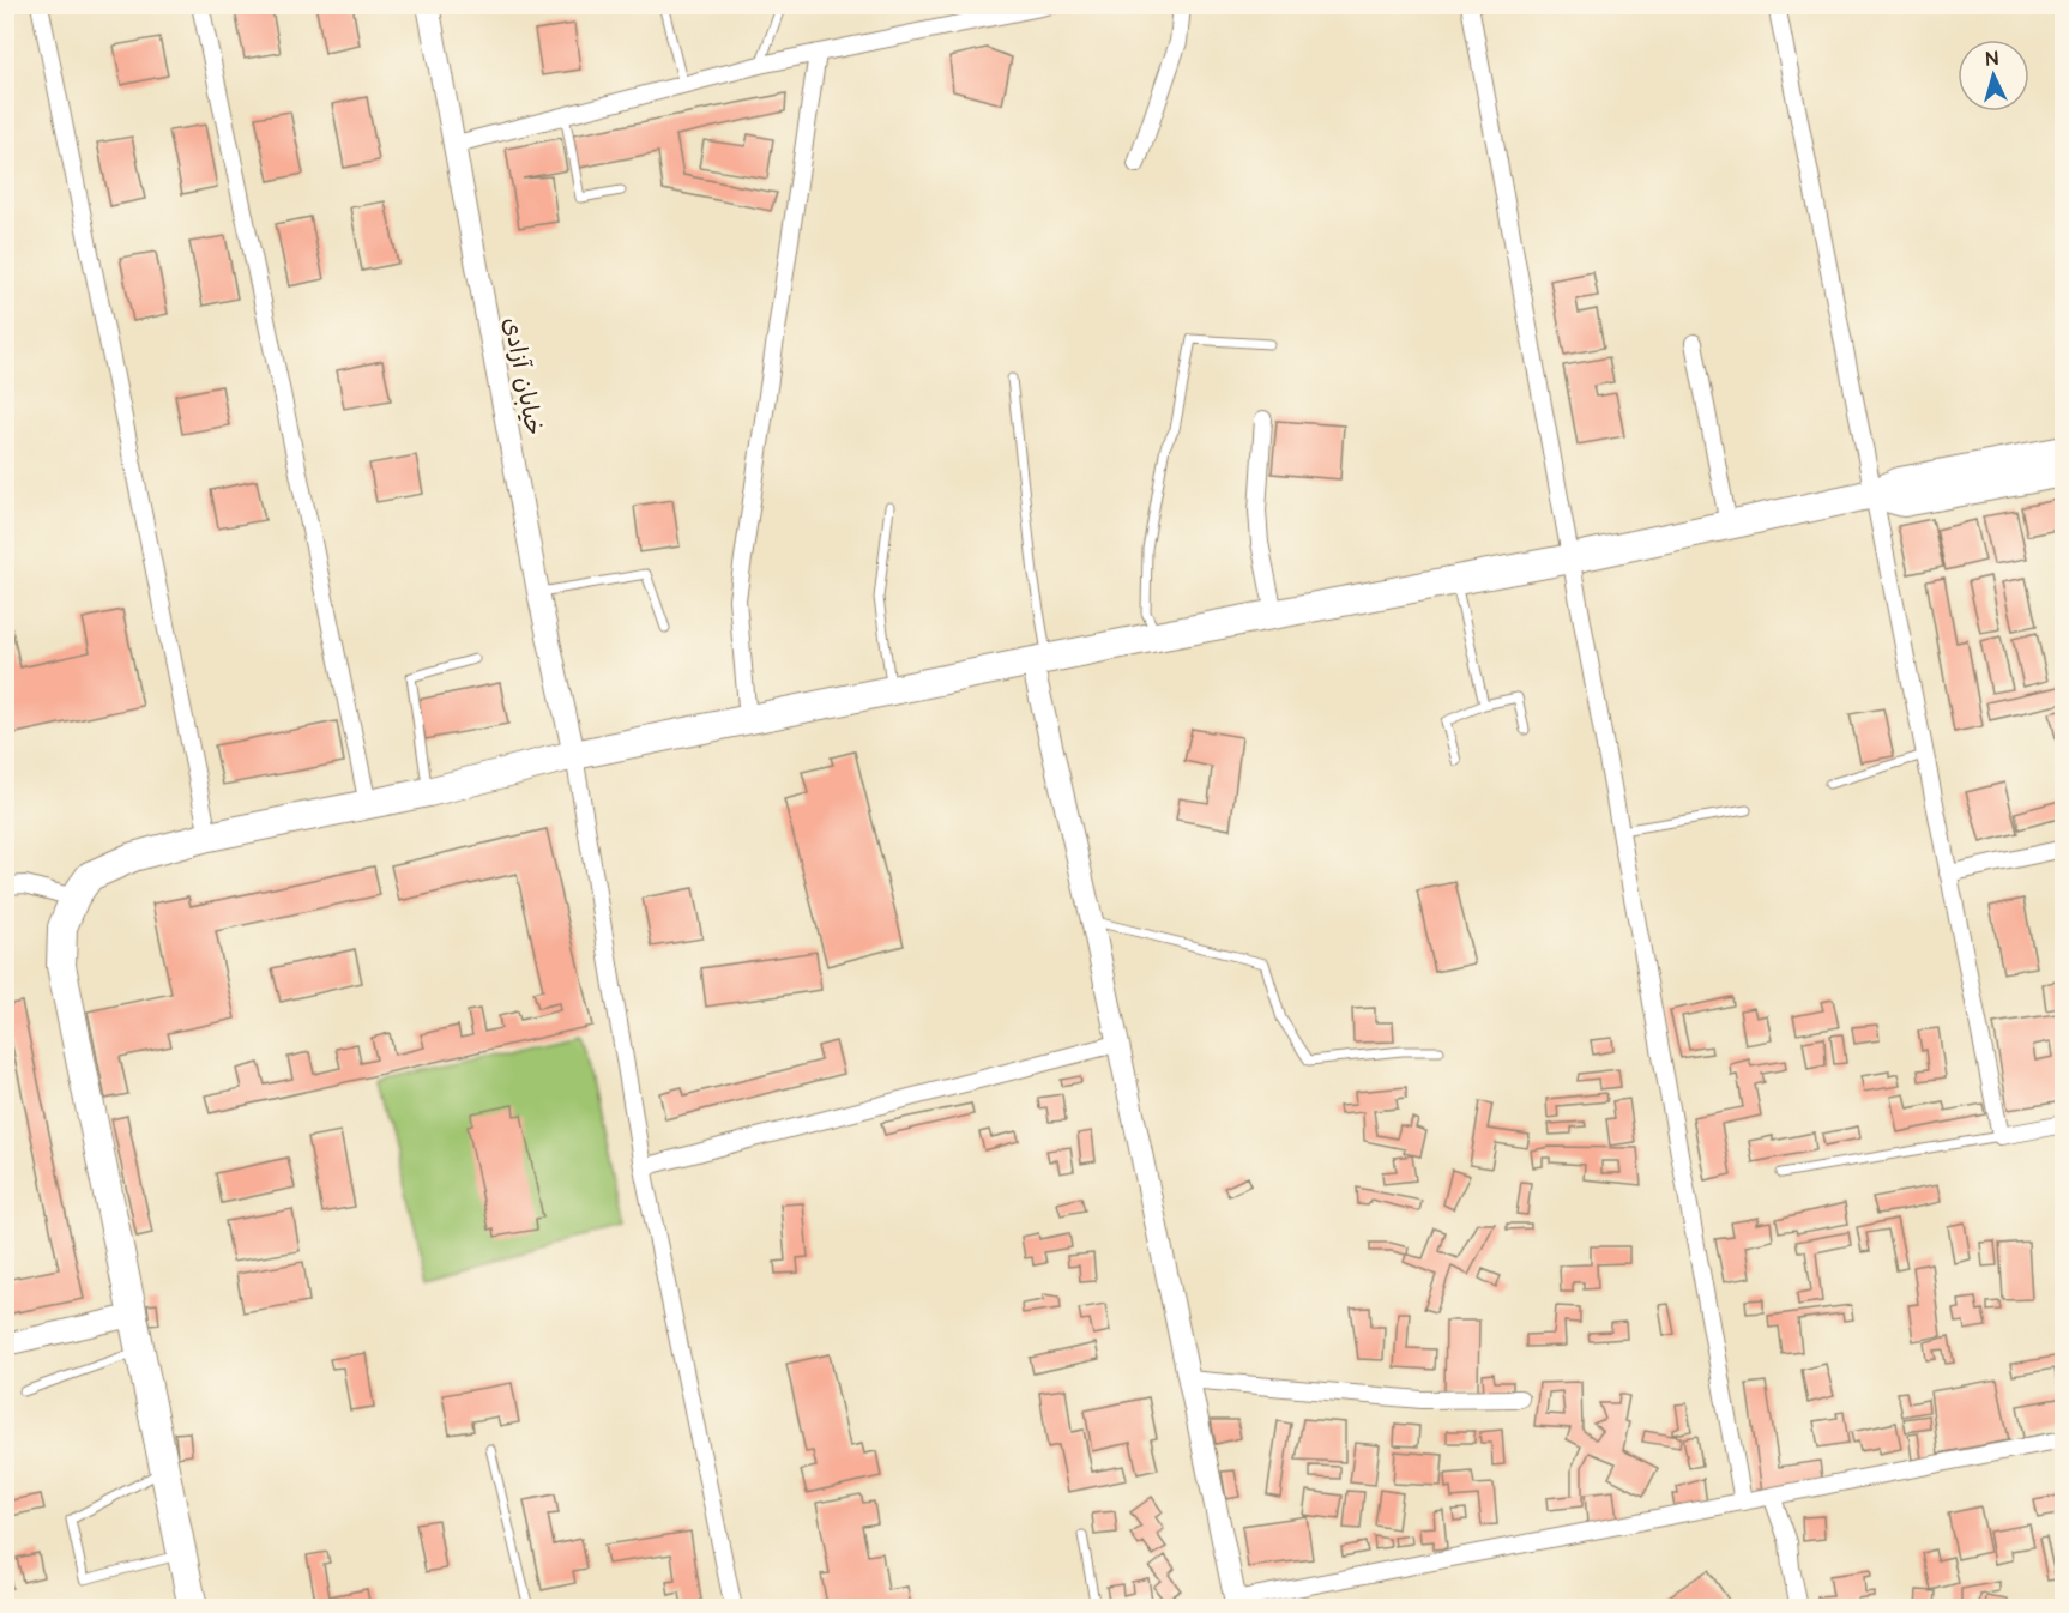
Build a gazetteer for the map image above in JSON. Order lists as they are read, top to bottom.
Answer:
{
  "streets": {
    "street": ["خیابان آزادی"]
  },
  "north": "top"
}
